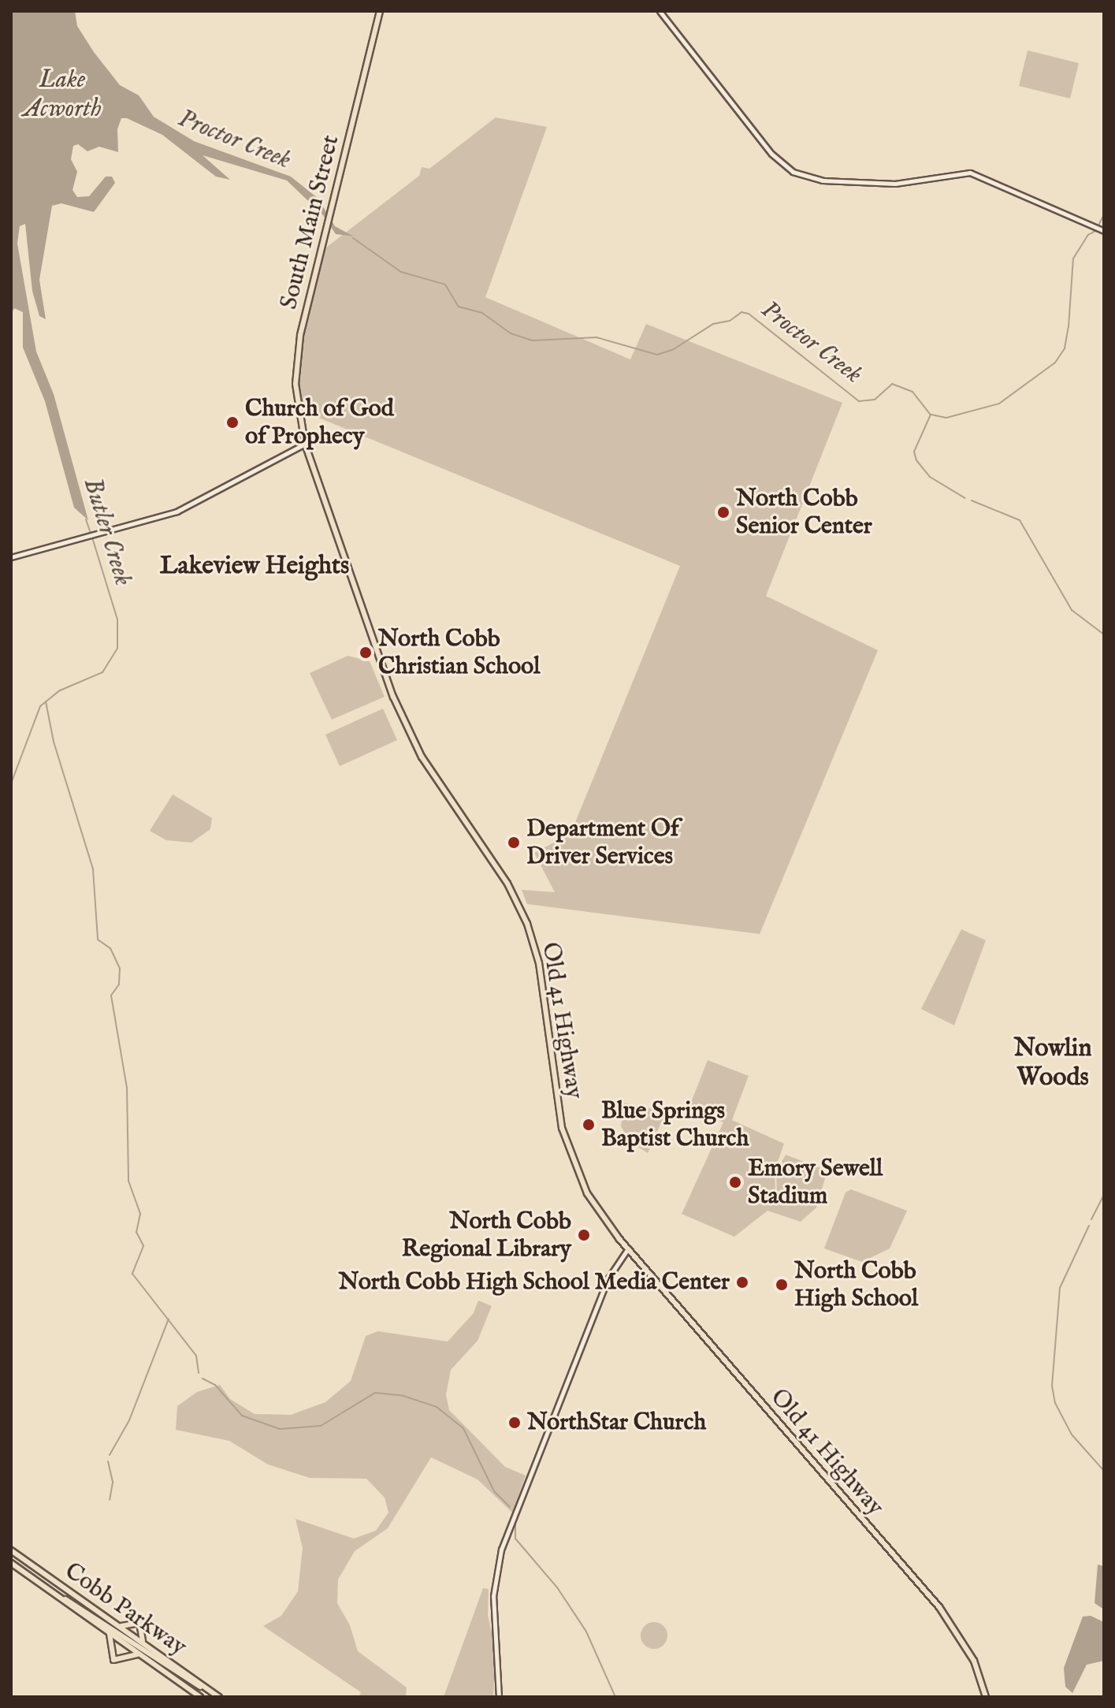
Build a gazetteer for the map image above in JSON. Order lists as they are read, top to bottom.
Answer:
{
  "streets": {
    "main road": ["South Main Street", "Old 41 Highway", "Cobb Parkway"]
  },
  "crossings": [
    ["South Main Street", "Old 41 Highway"]
  ],
  "districts": ["Lakeview Heights", "Nowlin Woods"],
  "water": ["Lake Acworth", "Proctor Creek", "Butler Creek"],
  "places": [
    "Church of God of Prophecy",
    "North Cobb Senior Center",
    "North Cobb Christian School",
    "Department Of Driver Services",
    "Blue Springs Baptist Church",
    "Emory Sewell Stadium",
    "North Cobb Regional Library",
    "North Cobb High School Media Center",
    "North Cobb High School",
    "NorthStar Church"
  ]
}
